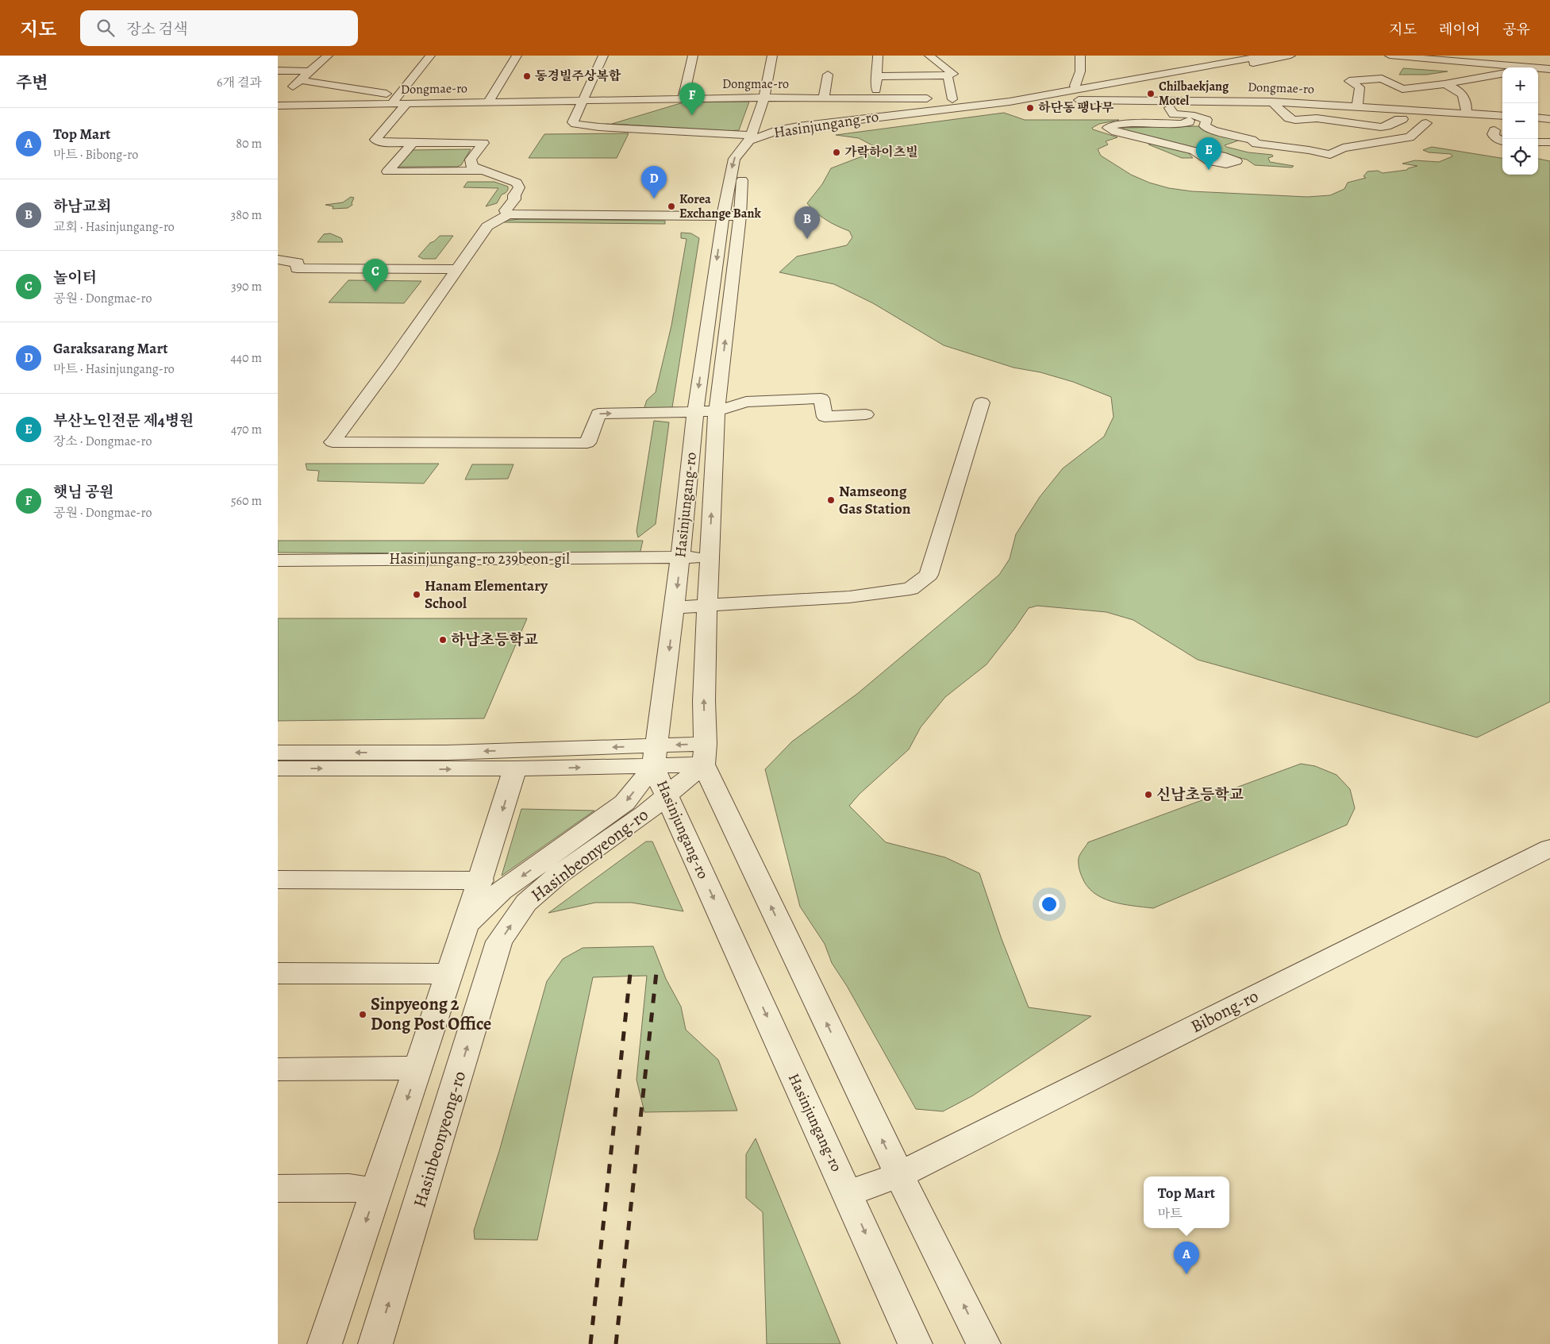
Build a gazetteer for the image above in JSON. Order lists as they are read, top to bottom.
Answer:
{
  "streets": {
    "street": [
      "Dongmae-ro",
      "Hasinjungang-ro",
      "Hasinjungang-ro 239beon-gil",
      "Hasinbeonyeong-ro",
      "Bibong-ro"
    ]
  },
  "crossings": [
    ["Dongmae-ro", "Hasinjungang-ro"],
    ["Hasinjungang-ro", "Hasinjungang-ro 239beon-gil"],
    ["Hasinjungang-ro", "Hasinbeonyeong-ro"],
    ["Hasinjungang-ro", "Bibong-ro"]
  ],
  "places": [
    "동경빌주상복합",
    "Chilbaekjang Motel",
    "하단동 팽나무",
    "가락하이츠빌",
    "Korea Exchange Bank",
    "Namseong Gas Station",
    "Hanam Elementary School",
    "하남초등학교",
    "신남초등학교",
    "Sinpyeong 2 Dong Post Office"
  ],
  "page": {
    "header": "지도",
    "search": "장소 검색",
    "nav": ["지도", "레이어", "공유"],
    "heading": ["주변", "6개 결과"],
    "map_buttons": ["+", "−"],
    "pins": [
      "F",
      "E",
      "D",
      "B",
      "C",
      "A"
    ],
    "list": [
      {
        "mark": "A",
        "name": "Top Mart",
        "note": "마트 · Bibong-ro",
        "value": "80 m"
      },
      {
        "mark": "B",
        "name": "하남교회",
        "note": "교회 · Hasinjungang-ro",
        "value": "380 m"
      },
      {
        "mark": "C",
        "name": "놀이터",
        "note": "공원 · Dongmae-ro",
        "value": "390 m"
      },
      {
        "mark": "D",
        "name": "Garaksarang Mart",
        "note": "마트 · Hasinjungang-ro",
        "value": "440 m"
      },
      {
        "mark": "E",
        "name": "부산노인전문 제4병원",
        "note": "장소 · Dongmae-ro",
        "value": "470 m"
      },
      {
        "mark": "F",
        "name": "햇님 공원",
        "note": "공원 · Dongmae-ro",
        "value": "560 m"
      }
    ],
    "popup": ["Top Mart", "마트"]
  }
}
